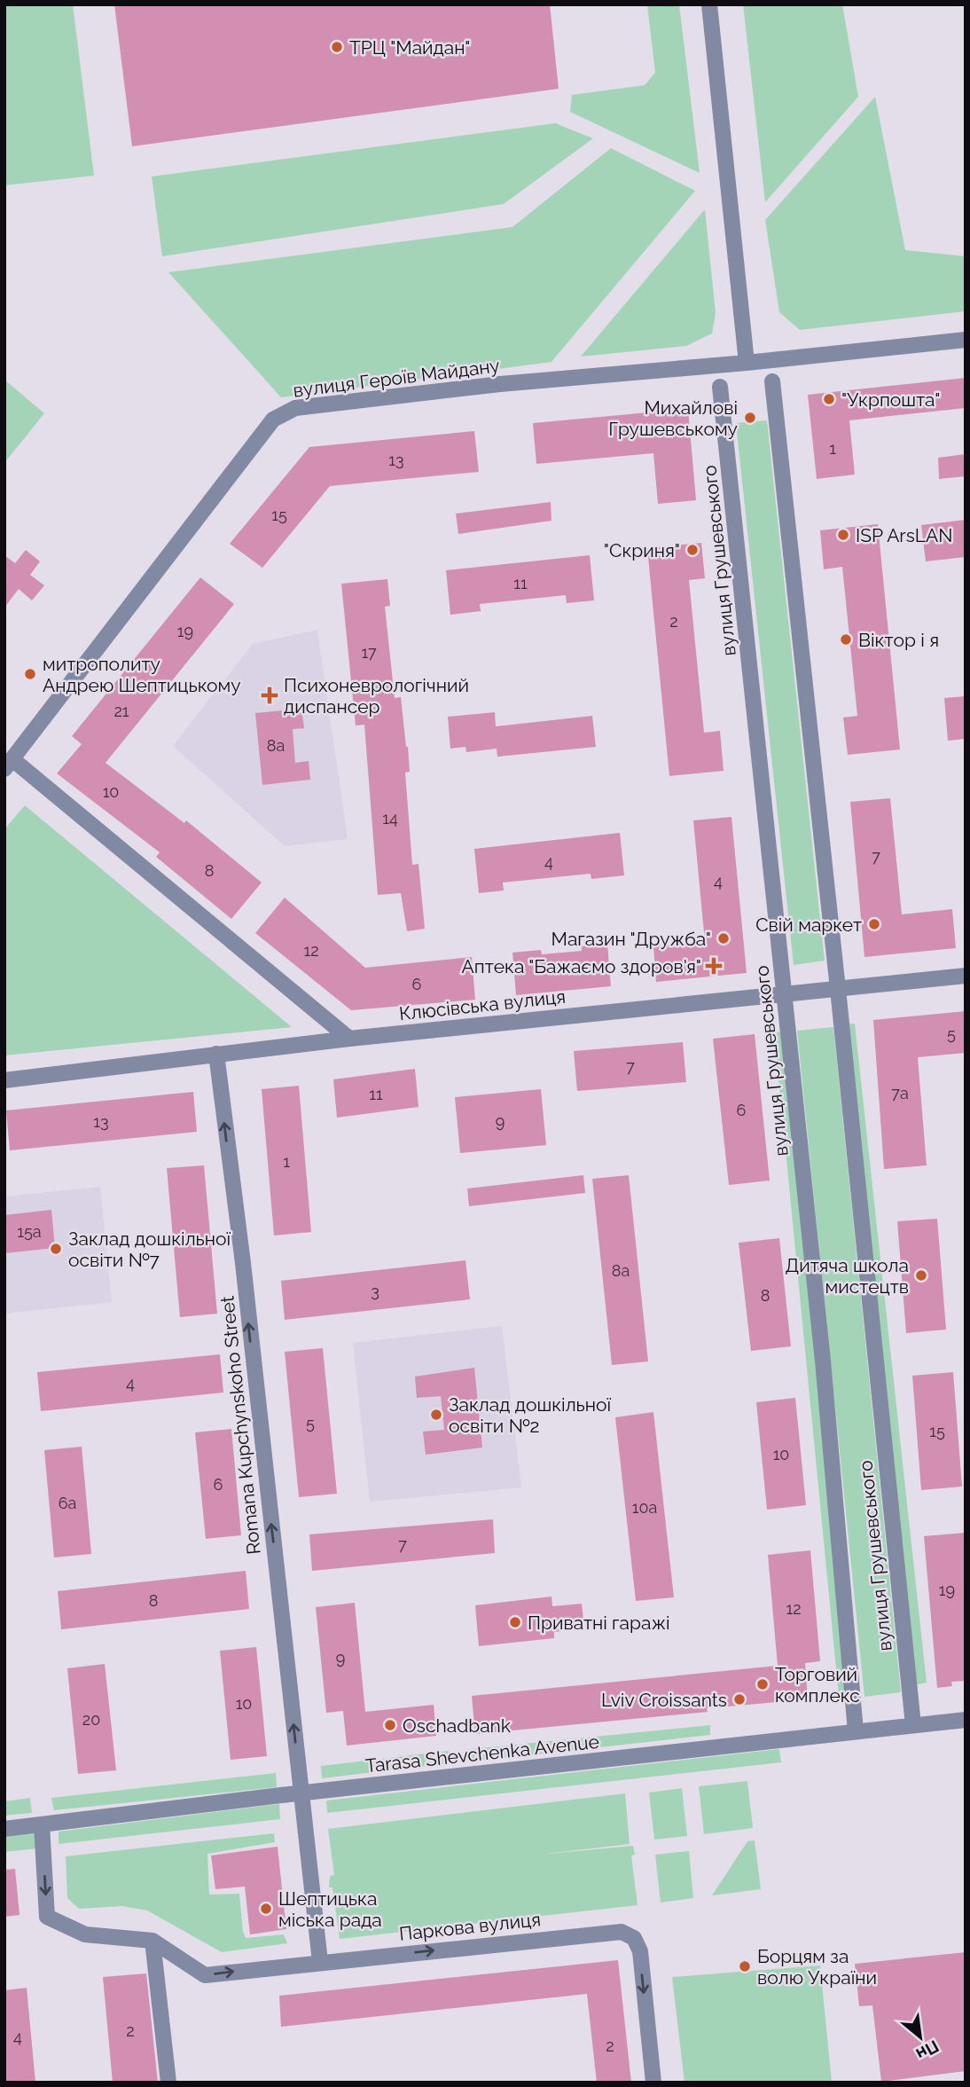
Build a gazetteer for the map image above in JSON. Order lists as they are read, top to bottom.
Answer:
{
  "streets": {
    "street": [
      "вулиця Героїв Майдану",
      "вулиця Грушевського",
      "Клюсівська вулиця",
      "Romana Kupchynskoho Street",
      "Tarasa Shevchenka Avenue",
      "Паркова вулиця"
    ]
  },
  "crossings": [
    ["вулиця Грушевського", "Клюсівська вулиця"],
    ["вулиця Грушевського", "Tarasa Shevchenka Avenue"],
    ["Клюсівська вулиця", "Romana Kupchynskoho Street"],
    ["Romana Kupchynskoho Street", "Tarasa Shevchenka Avenue"],
    ["Romana Kupchynskoho Street", "Паркова вулиця"],
    ["Tarasa Shevchenka Avenue", "Паркова вулиця"]
  ],
  "one_way": ["Romana Kupchynskoho Street"],
  "places": {
    "other": [
      "ТРЦ \"Майдан\"",
      "\"Укрпошта\"",
      "Михайлові Грушевському",
      "ISP ArsLAN",
      "\"Скриня\"",
      "Віктор і я",
      "митрополиту Андрею Шептицькому",
      "Свiй маркет",
      "Магазин \"Дружба\"",
      "Заклад дошкільної освіти №7",
      "Дитяча школа мистецтв",
      "Заклад дошкільної освіти №2",
      "Приватні гаражі",
      "Торговий комплекс",
      "Lviv Croissants",
      "Oschadbank",
      "Шептицька міська рада",
      "Борцям за волю України"
    ],
    "health": ["Психоневрологічний диспансер", "Аптека \"Бажаємо здоров'я\""]
  },
  "house_numbers": [
    "1",
    "13",
    "15",
    "11",
    "2",
    "19",
    "17",
    "21",
    "8а",
    "10",
    "14",
    "7",
    "4",
    "8",
    "4",
    "12",
    "6",
    "5",
    "7",
    "7а",
    "11",
    "6",
    "13",
    "9",
    "1",
    "15а",
    "8а",
    "3",
    "8",
    "4",
    "5",
    "15",
    "10",
    "6",
    "6а",
    "10а",
    "7",
    "19",
    "8",
    "12",
    "9",
    "10",
    "20",
    "2",
    "4",
    "2"
  ],
  "north": "bottom right"
}
